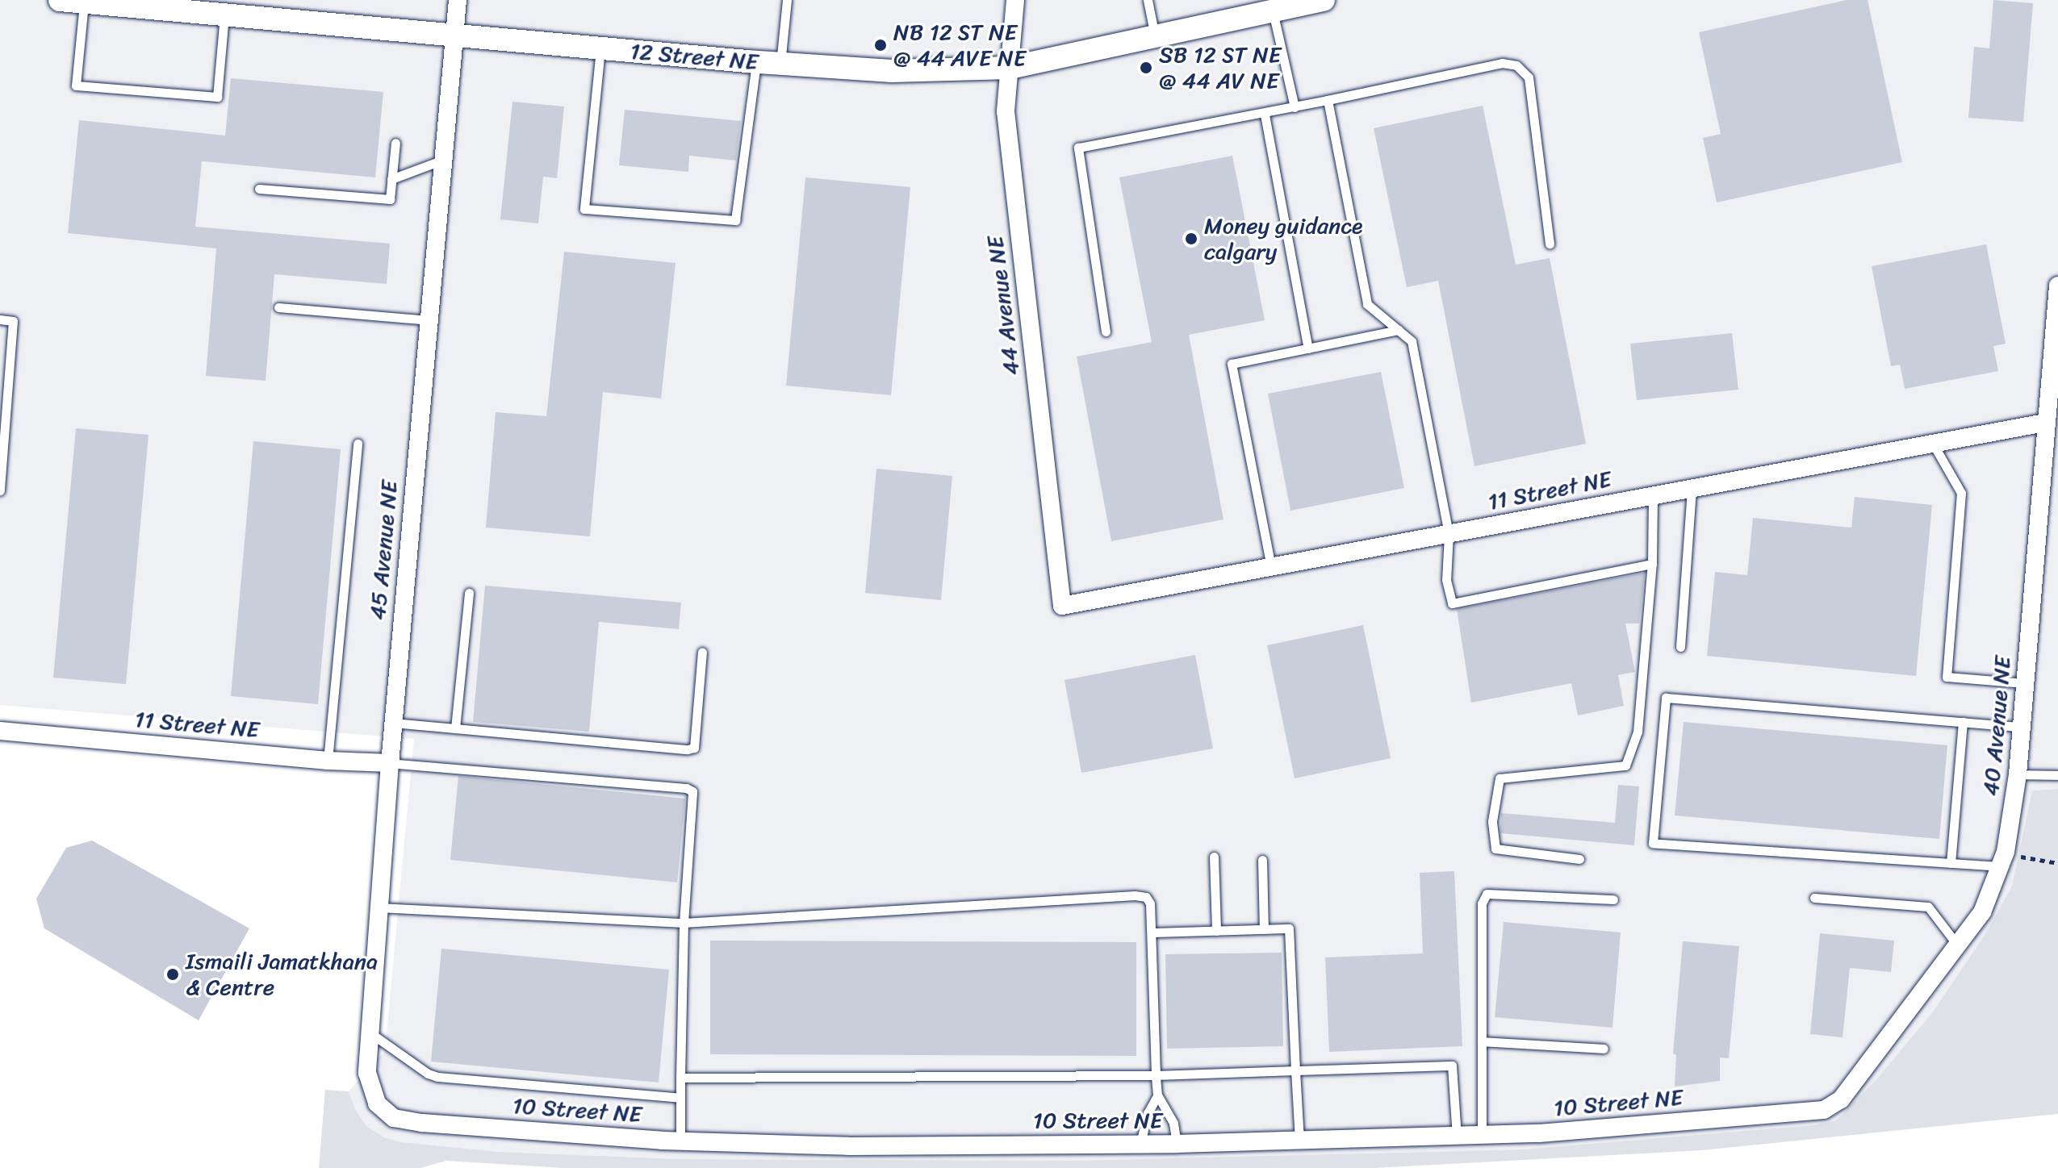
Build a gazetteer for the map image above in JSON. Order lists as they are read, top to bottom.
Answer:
{
  "streets": {
    "street": [
      "12 Street NE",
      "44 Avenue NE",
      "11 Street NE",
      "45 Avenue NE",
      "40 Avenue NE",
      "10 Street NE"
    ]
  },
  "crossings": [
    ["12 Street NE", "44 Avenue NE"],
    ["12 Street NE", "45 Avenue NE"],
    ["44 Avenue NE", "11 Street NE"],
    ["11 Street NE", "45 Avenue NE"],
    ["11 Street NE", "40 Avenue NE"],
    ["45 Avenue NE", "10 Street NE"],
    ["40 Avenue NE", "10 Street NE"]
  ],
  "places": [
    "NB 12 ST NE @ 44 AVE NE",
    "SB 12 ST NE @ 44 AV NE",
    "Money guidance calgary",
    "Ismaili Jamatkhana & Centre"
  ]
}
